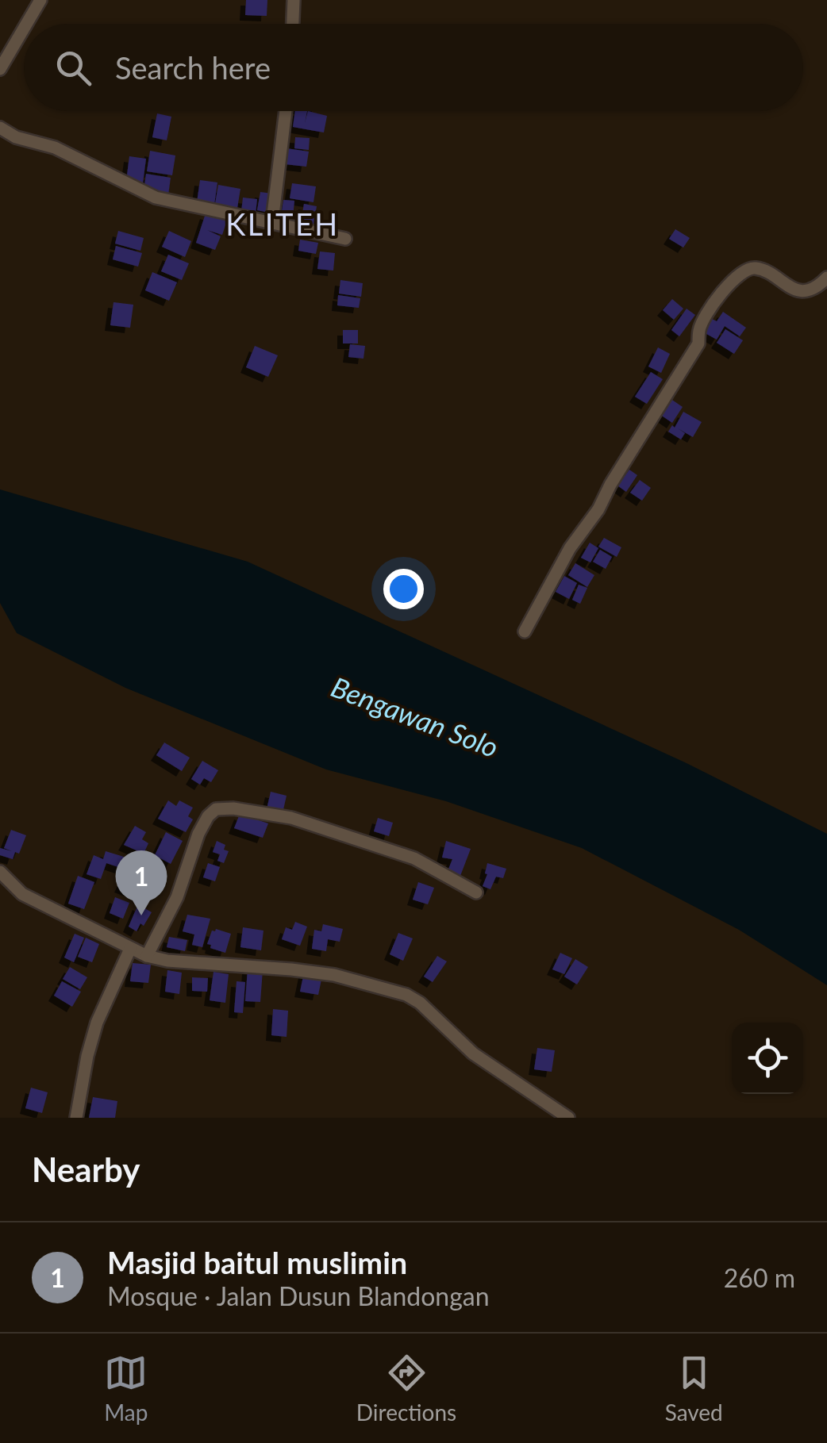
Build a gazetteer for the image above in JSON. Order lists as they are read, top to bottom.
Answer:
{
  "districts": ["KLITEH"],
  "water": ["Bengawan Solo"],
  "page": {
    "search": "Search here",
    "pins": "1",
    "heading": "Nearby",
    "list": [
      {
        "mark": "1",
        "name": "Masjid baitul muslimin",
        "note": "Mosque · Jalan Dusun Blandongan",
        "value": "260 m"
      }
    ],
    "nav": ["Map", "Directions", "Saved"]
  }
}
